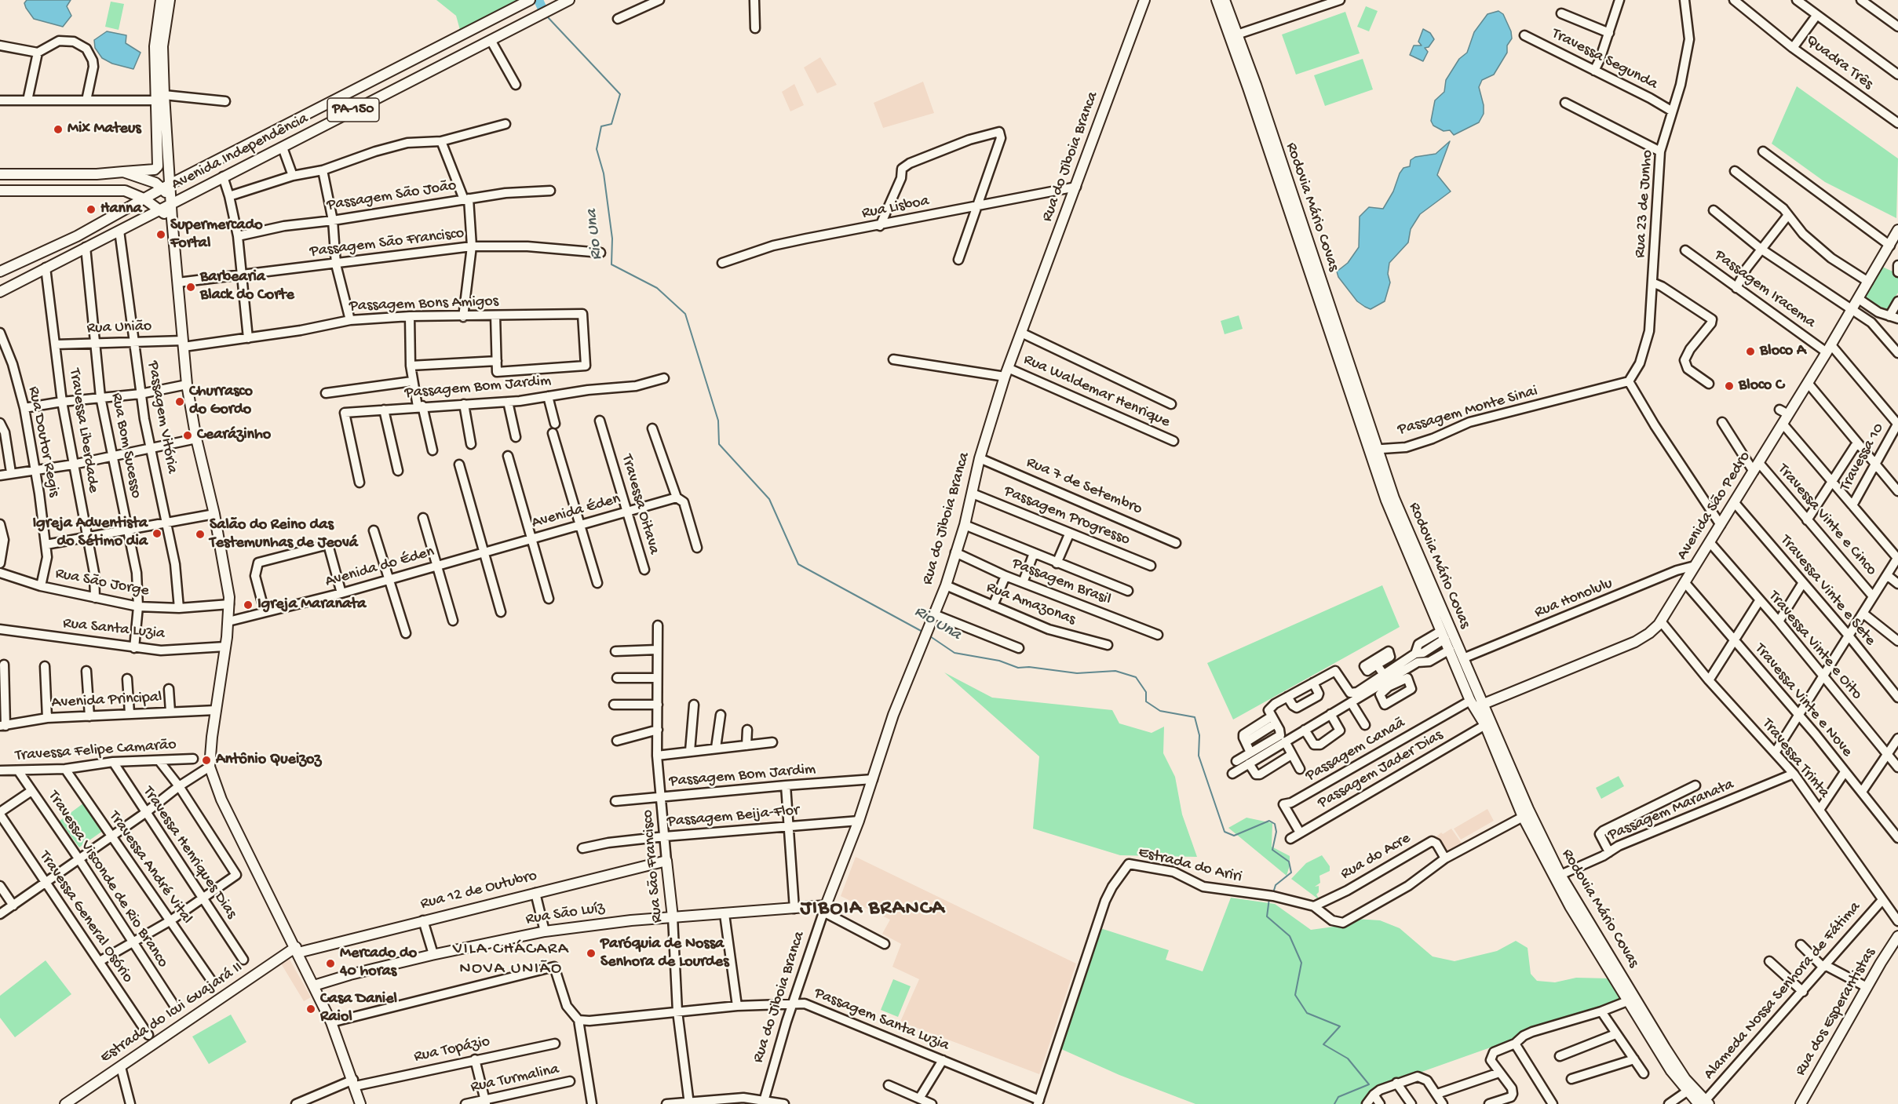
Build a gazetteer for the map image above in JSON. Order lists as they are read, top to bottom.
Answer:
{
  "streets": {
    "main road": [
      "PA-150",
      "Avenida Independência",
      "Rua do Jiboia Branca",
      "Rodovia Mário Covas",
      "Avenida São Pedro",
      "Rua São Francisco",
      "Rua 12 de Outubro",
      "Rua São Luíz",
      "Rua dos Esperantistas",
      "Estrada do Icui Guajará II"
    ],
    "street": [
      "Travessa Segunda",
      "Quadra Três",
      "Passagem São João",
      "Rua 23 de Junho",
      "Rua Lisboa",
      "Passagem São Francisco",
      "Passagem Iracema",
      "Passagem Bons Amigos",
      "Rua União",
      "Passagem Bom Jardim",
      "Rua Waldemar Henrique",
      "Passagem Monte Sinai",
      "Passagem Vitória",
      "Travessa Liberdade",
      "Rua Doutor Regis",
      "Rua Bom Sucesso",
      "Travessa 10",
      "Rua 7 de Setembro",
      "Travessa Oitava",
      "Avenida Éden",
      "Passagem Progresso",
      "Travessa Vinte e Cinco",
      "Avenida do Éden",
      "Passagem Brasil",
      "Rua São Jorge",
      "Travessa Vinte e Sete",
      "Rua Honolulu",
      "Rua Amazonas",
      "Rua Santa Luzia",
      "Travessa Vinte e Oito",
      "Avenida Principal",
      "Travessa Vinte e Nove",
      "Passagem Canaã",
      "Travessa Felipe Camarão",
      "Travessa Trinta",
      "Passagem Jader Dias",
      "Passagem Maranata",
      "Passagem Beija-Flor",
      "Travessa Henriques Dias",
      "Rua do Acre",
      "Estrada do Ariri",
      "Travessa André Vital",
      "Travessa Visconde de Rio Branco",
      "Travessa General Osório",
      "Alameda Nossa Senhora de Fátima",
      "Passagem Santa Luzia",
      "Rua Topázio",
      "Rua Turmalina"
    ]
  },
  "crossings": [
    ["Travessa Segunda", "Rua 23 de Junho"],
    ["Avenida Independência", "Passagem Vitória"],
    ["Avenida Independência", "Travessa Liberdade"],
    ["Avenida Independência", "Rua Bom Sucesso"],
    ["Rua do Jiboia Branca", "Rua Lisboa"],
    ["Rua do Jiboia Branca", "Passagem Bom Jardim"],
    ["Rua do Jiboia Branca", "Rua Waldemar Henrique"],
    ["Rua do Jiboia Branca", "Rua 7 de Setembro"],
    ["Rua do Jiboia Branca", "Passagem Progresso"],
    ["Rua do Jiboia Branca", "Passagem Brasil"],
    ["Rua do Jiboia Branca", "Rua Amazonas"],
    ["Rua do Jiboia Branca", "Passagem Beija-Flor"],
    ["Rua do Jiboia Branca", "Rua São Luíz"],
    ["Rua do Jiboia Branca", "Passagem Santa Luzia"],
    ["Rua 23 de Junho", "Passagem Monte Sinai"],
    ["Rodovia Mário Covas", "Passagem Monte Sinai"],
    ["Rodovia Mário Covas", "Avenida São Pedro"],
    ["Rodovia Mário Covas", "Rua Honolulu"],
    ["Rodovia Mário Covas", "Passagem Canaã"],
    ["Rodovia Mário Covas", "Passagem Jader Dias"],
    ["Rodovia Mário Covas", "Passagem Maranata"],
    ["Rodovia Mário Covas", "Estrada do Ariri"],
    ["Rodovia Mário Covas", "Alameda Nossa Senhora de Fátima"],
    ["Passagem Iracema", "Travessa 10"],
    ["Passagem Iracema", "Avenida São Pedro"],
    ["Passagem Bons Amigos", "Rua União"],
    ["Rua União", "Passagem Vitória"],
    ["Rua União", "Travessa Liberdade"],
    ["Rua União", "Rua Bom Sucesso"],
    ["Passagem Bom Jardim", "Rua São Francisco"],
    ["Passagem Vitória", "Rua São Jorge"],
    ["Travessa Liberdade", "Rua São Jorge"],
    ["Rua Doutor Regis", "Rua São Jorge"],
    ["Rua Bom Sucesso", "Rua São Jorge"],
    ["Rua Bom Sucesso", "Rua Santa Luzia"],
    ["Travessa Oitava", "Avenida Éden"],
    ["Avenida São Pedro", "Travessa Vinte e Cinco"],
    ["Avenida São Pedro", "Travessa Vinte e Sete"],
    ["Avenida São Pedro", "Rua Honolulu"],
    ["Avenida São Pedro", "Travessa Vinte e Oito"],
    ["Avenida São Pedro", "Travessa Vinte e Nove"],
    ["Avenida São Pedro", "Passagem Canaã"],
    ["Avenida São Pedro", "Travessa Trinta"],
    ["Avenida Éden", "Avenida do Éden"],
    ["Passagem Canaã", "Passagem Jader Dias"],
    ["Travessa Felipe Camarão", "Travessa Henriques Dias"],
    ["Travessa Felipe Camarão", "Travessa André Vital"],
    ["Travessa Felipe Camarão", "Travessa Visconde de Rio Branco"],
    ["Travessa Trinta", "Passagem Maranata"],
    ["Travessa Trinta", "Alameda Nossa Senhora de Fátima"],
    ["Passagem Beija-Flor", "Rua São Francisco"],
    ["Rua do Acre", "Estrada do Ariri"],
    ["Estrada do Ariri", "Passagem Santa Luzia"],
    ["Rua São Francisco", "Rua 12 de Outubro"],
    ["Rua São Francisco", "Rua São Luíz"],
    ["Rua São Francisco", "Passagem Santa Luzia"],
    ["Rua 12 de Outubro", "Estrada do Icui Guajará II"]
  ],
  "districts": ["JIBOIA BRANCA", "VILA CHÁCARA NOVA UNIÃO"],
  "water": ["Rio Una"],
  "places": [
    "Mix Mateus",
    "Hanna",
    "Supermercado Fortal",
    "Barbearia Black do Corte",
    "Bloco A",
    "Bloco C",
    "Churrasco do Gordo",
    "Cearázinho",
    "Igreja Adventista do Sétimo dia",
    "Salão do Reino das Testemunhas de Jeová",
    "Igreja Maranata",
    "Antônio Queizoz",
    "Paróquia de Nossa Senhora de Lourdes",
    "Mercado do 40 horas",
    "Casa Daniel Raiol"
  ]
}
